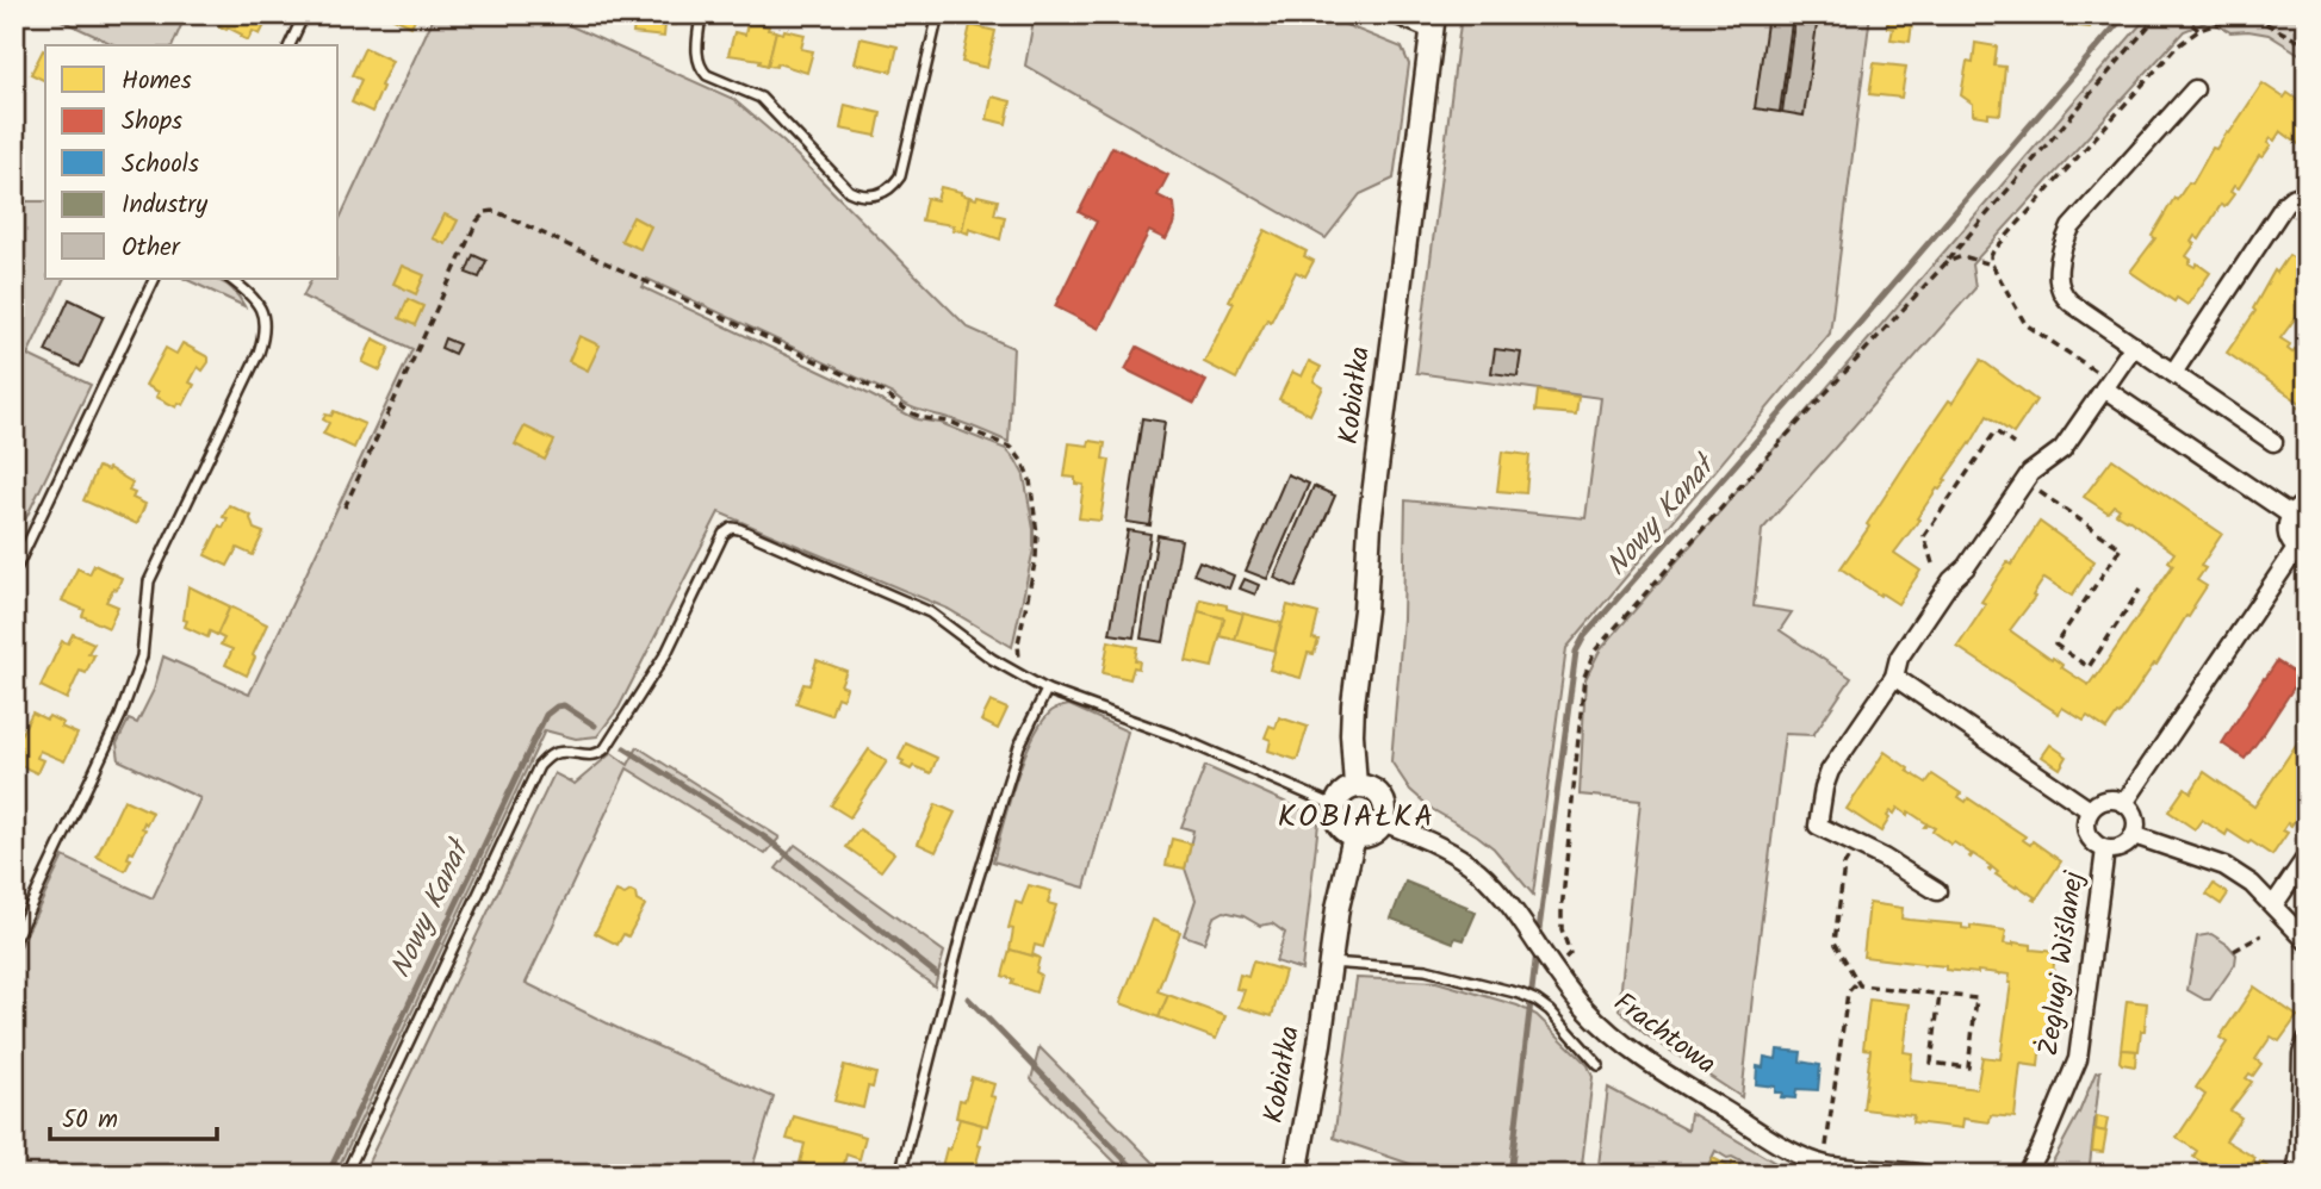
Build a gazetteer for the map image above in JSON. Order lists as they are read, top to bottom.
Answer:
{
  "streets": {
    "street": ["Kobiałka", "Żeglugi Wiślanej", "Frachtowa"]
  },
  "crossings": [
    ["Kobiałka", "Frachtowa"]
  ],
  "districts": ["KOBIAŁKA"],
  "water": ["Nowy Kanał"],
  "legend": [
    "Homes",
    "Shops",
    "Schools",
    "Industry",
    "Other"
  ],
  "scale_bar": "50 m"
}
